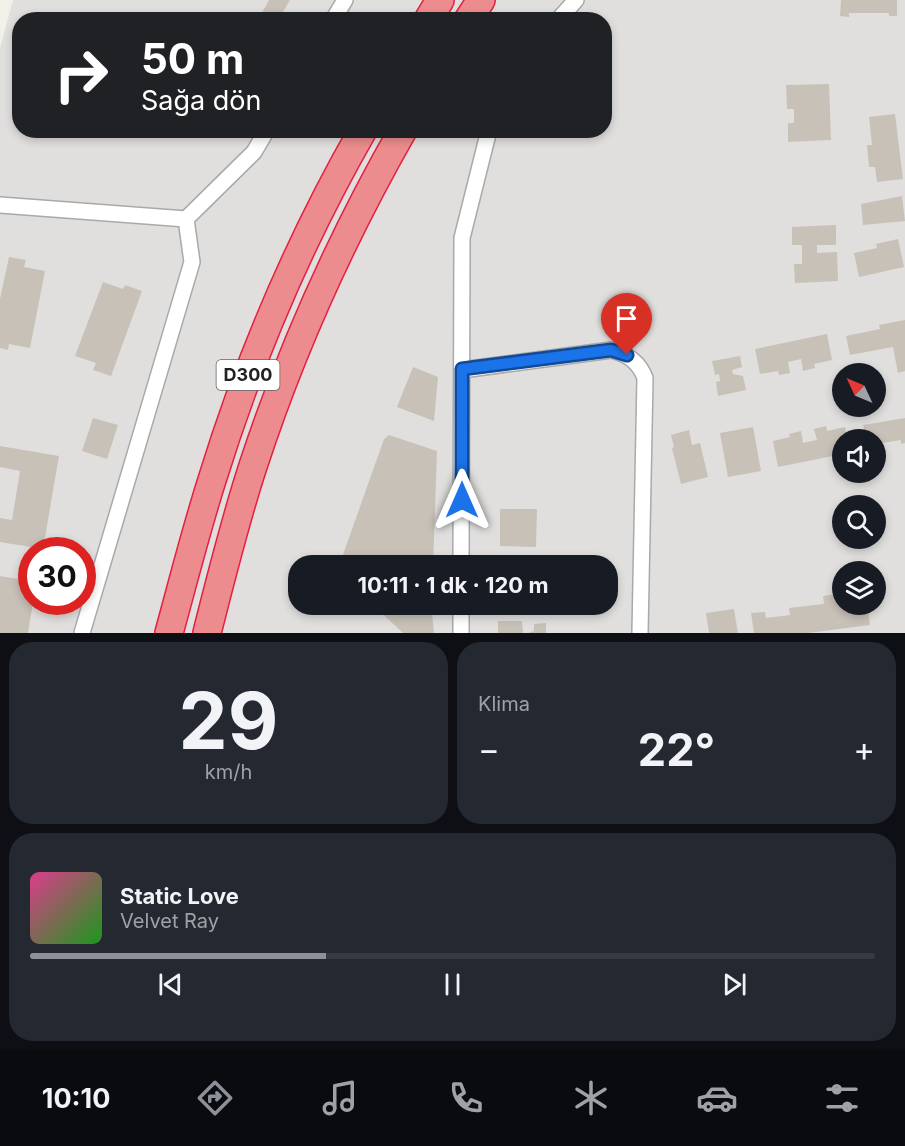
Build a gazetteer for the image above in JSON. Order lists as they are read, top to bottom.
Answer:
{
  "streets": {
    "highway": ["D300"]
  },
  "north": "top left",
  "page": {
    "turn": ["50 m", "Sağa dön"],
    "limit": "30",
    "trip": "10:11 · 1 dk · 120 m",
    "tile": [
      ["29", "km/h"],
      "Klima"
    ],
    "heat": ["−", "22°", "+"],
    "song": ["Static Love", "Velvet Ray"],
    "tabs": "10:10"
  }
}
